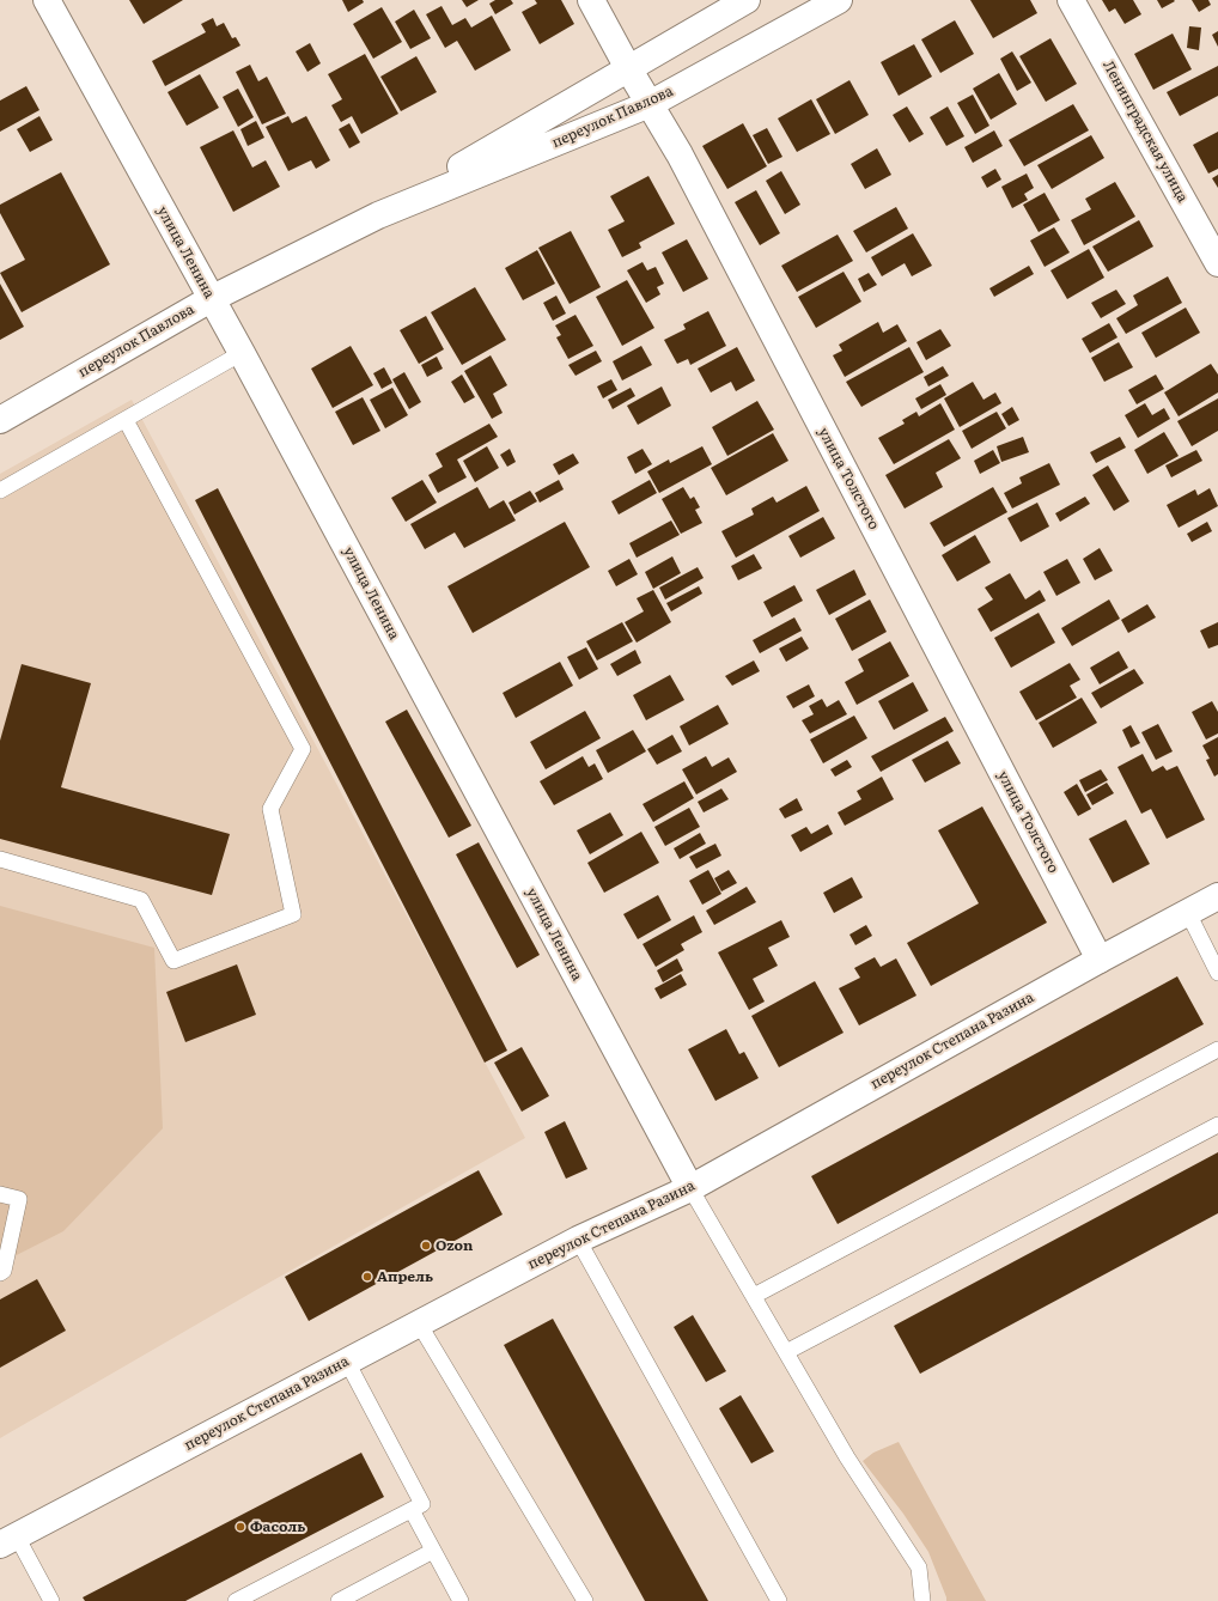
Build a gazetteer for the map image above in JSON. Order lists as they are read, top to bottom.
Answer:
{
  "streets": {
    "street": [
      "переулок Павлова",
      "Ленинградская улица",
      "улица Ленина",
      "улица Толстого",
      "переулок Степана Разина"
    ]
  },
  "crossings": [
    ["переулок Павлова", "улица Ленина"],
    ["переулок Павлова", "улица Толстого"],
    ["улица Ленина", "переулок Степана Разина"],
    ["улица Толстого", "переулок Степана Разина"]
  ],
  "places": ["Ozon", "Апрель", "Фасоль"]
}
